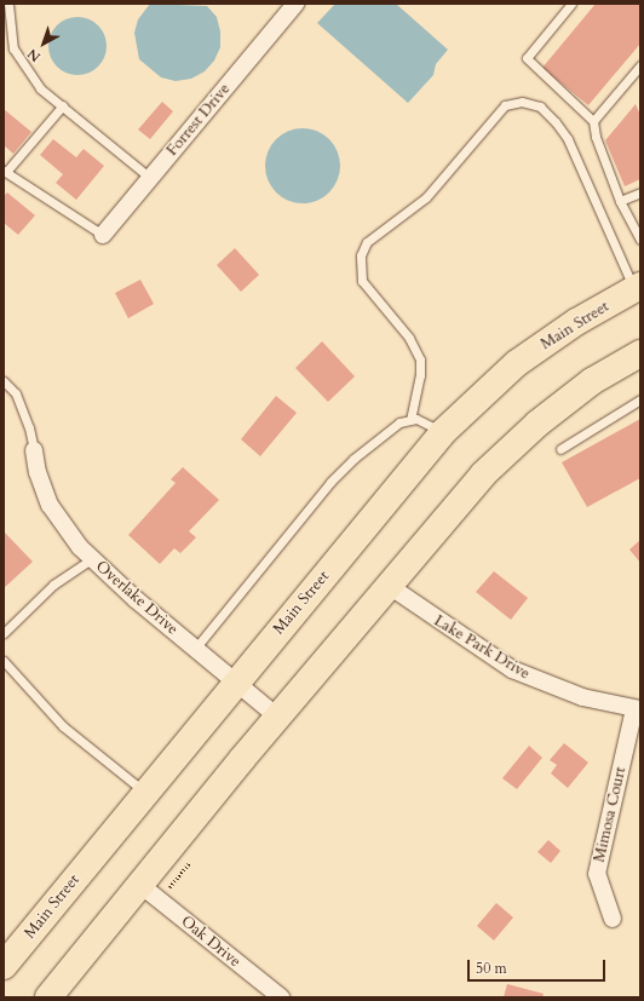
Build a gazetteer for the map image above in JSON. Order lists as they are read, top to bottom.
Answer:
{
  "streets": {
    "main road": ["Main Street"],
    "street": [
      "Forrest Drive",
      "Overlake Drive",
      "Lake Park Drive",
      "Mimosa Court",
      "Oak Drive"
    ]
  },
  "crossings": [
    ["Main Street", "Overlake Drive"],
    ["Lake Park Drive", "Mimosa Court"]
  ],
  "scale_bar": "50 m",
  "north": "bottom left"
}
